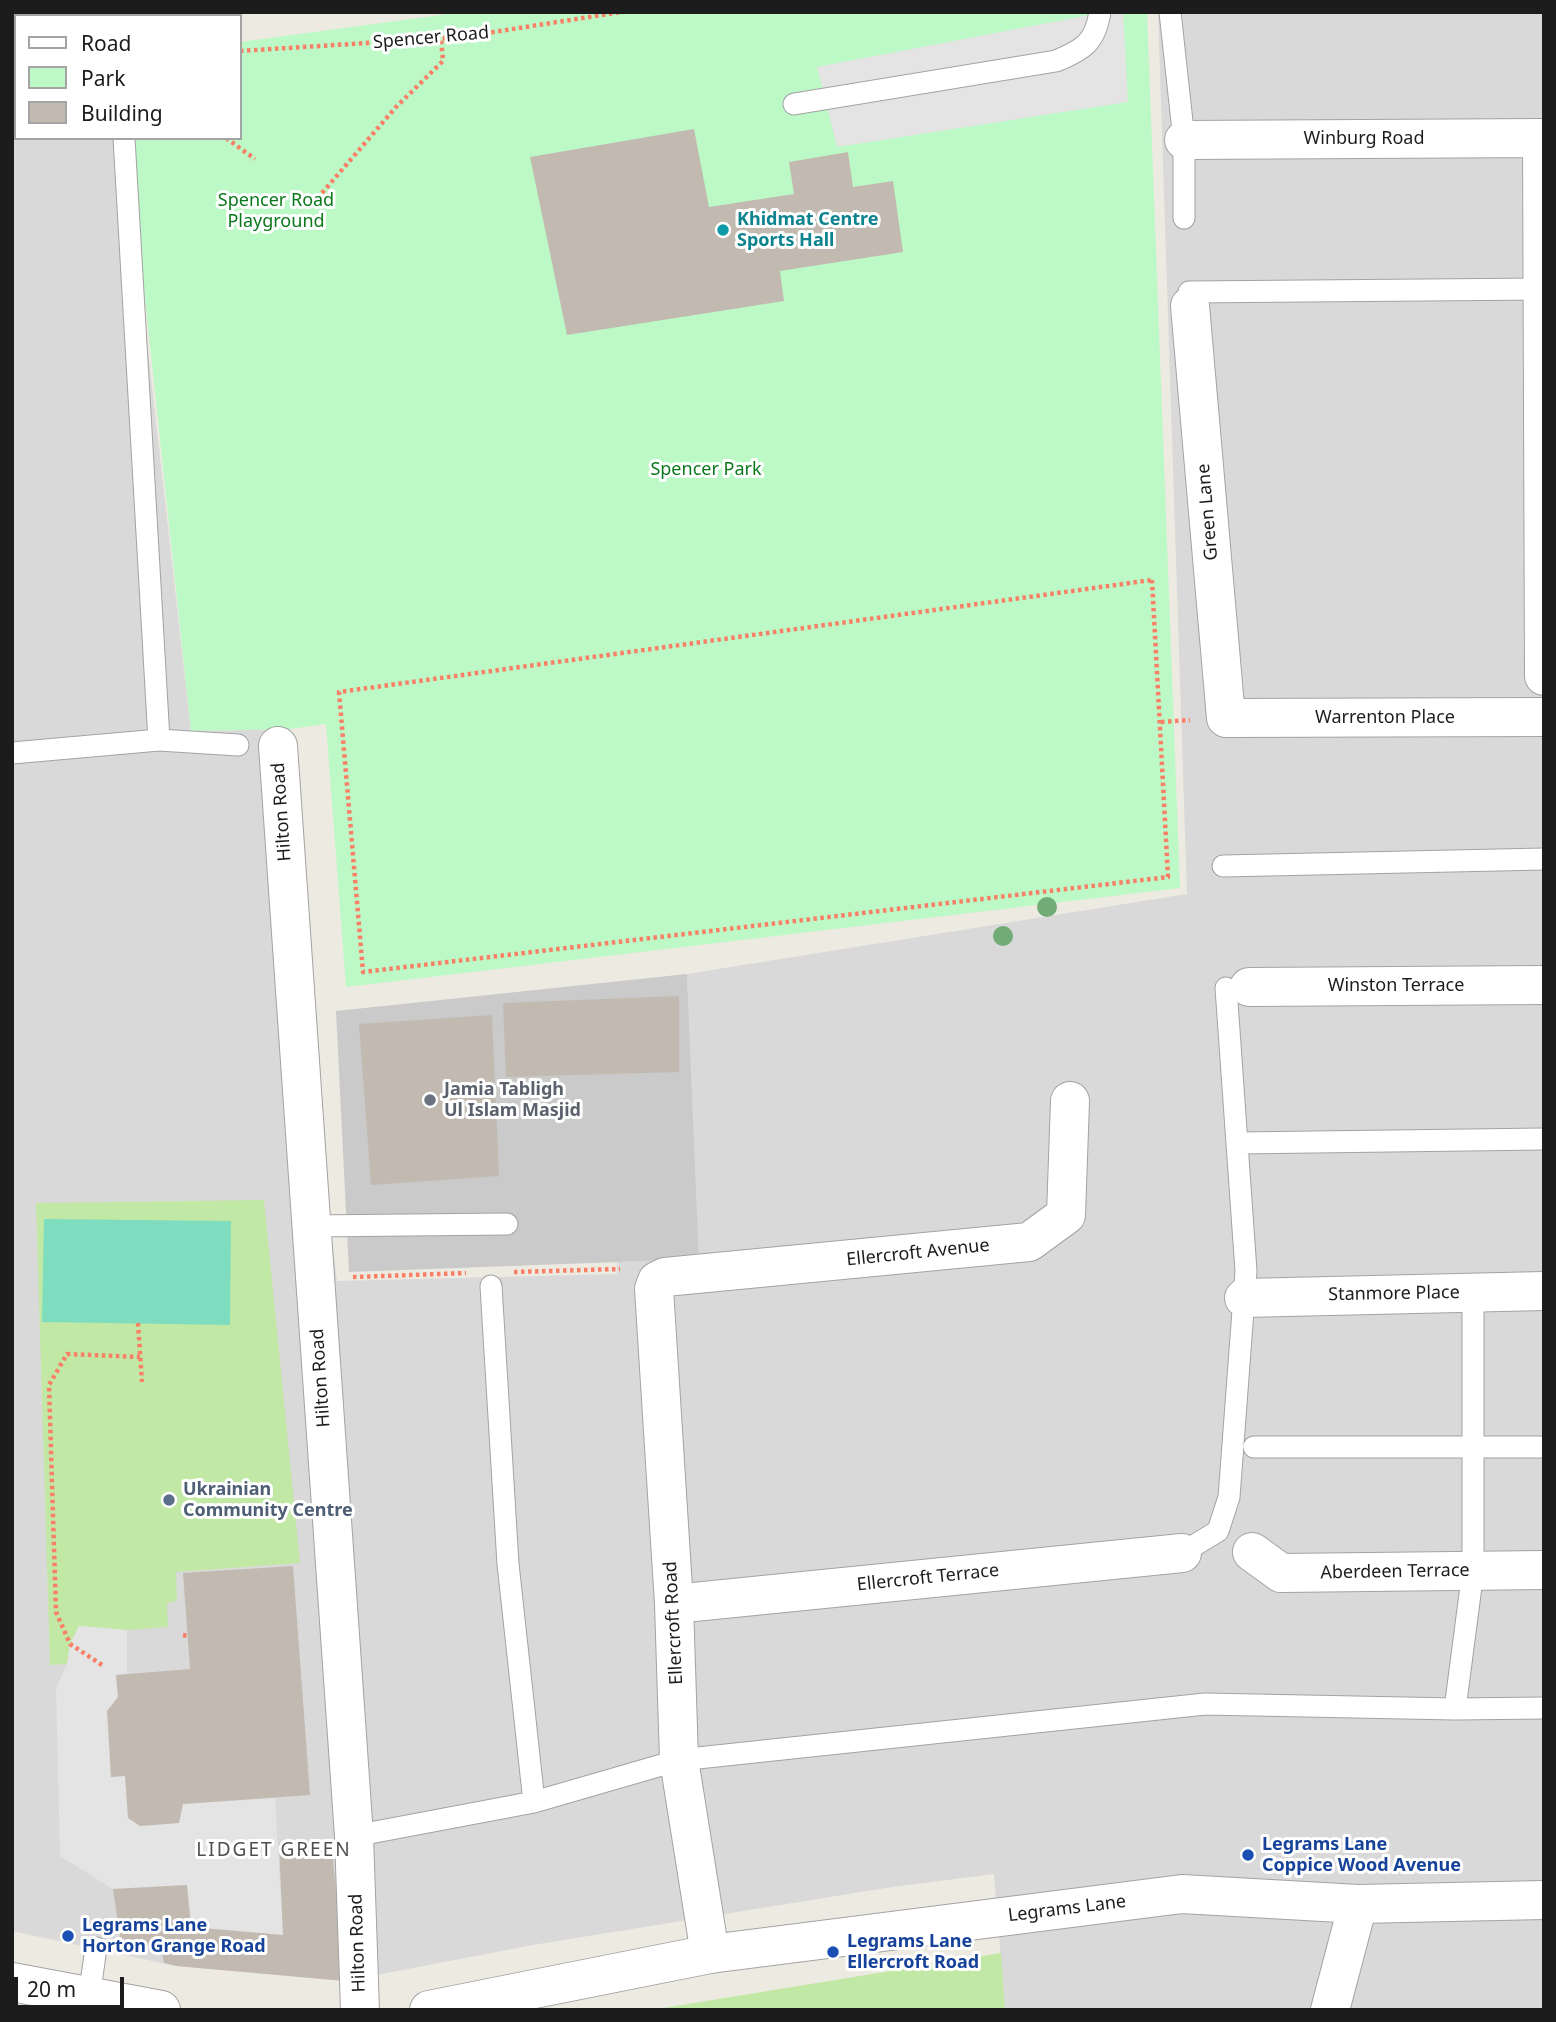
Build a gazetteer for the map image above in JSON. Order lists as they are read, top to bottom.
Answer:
{
  "streets": {
    "street": [
      "Winburg Road",
      "Green Lane",
      "Warrenton Place",
      "Hilton Road",
      "Winston Terrace",
      "Ellercroft Avenue",
      "Stanmore Place",
      "Aberdeen Terrace",
      "Ellercroft Terrace",
      "Ellercroft Road",
      "Legrams Lane"
    ],
    "path": ["Spencer Road"]
  },
  "crossings": [
    ["Green Lane", "Warrenton Place"],
    ["Ellercroft Avenue", "Ellercroft Road"],
    ["Ellercroft Terrace", "Ellercroft Road"],
    ["Ellercroft Road", "Legrams Lane"]
  ],
  "districts": ["LIDGET GREEN"],
  "parks": ["Spencer Road Playground", "Spencer Park"],
  "places": [
    "Khidmat Centre Sports Hall",
    "Jamia Tabligh Ul Islam Masjid",
    "Ukrainian Community Centre",
    "Legrams Lane Coppice Wood Avenue",
    "Legrams Lane Horton Grange Road",
    "Legrams Lane Ellercroft Road"
  ],
  "legend": ["Road", "Park", "Building"],
  "scale_bar": "20 m"
}
